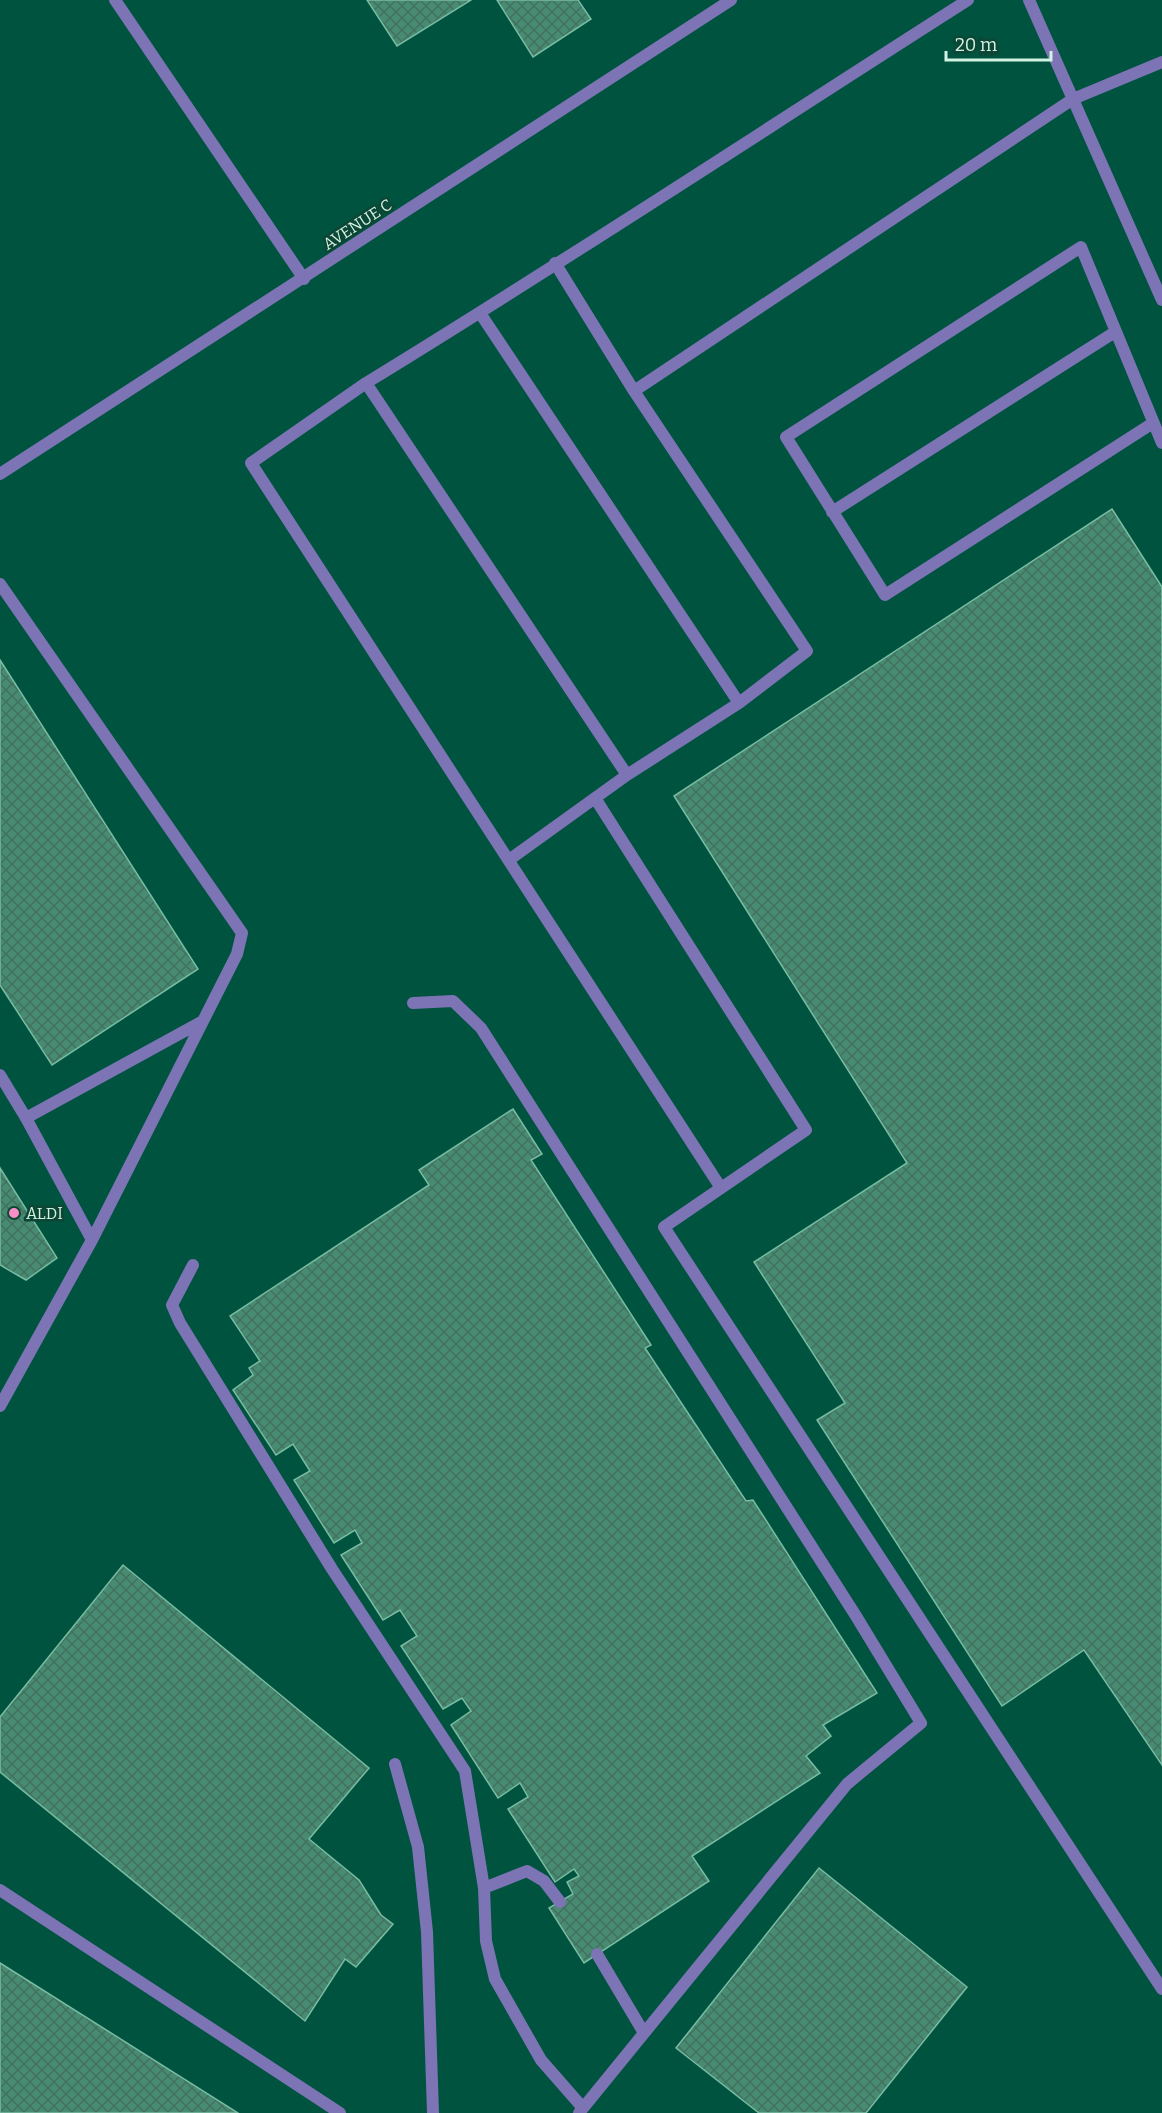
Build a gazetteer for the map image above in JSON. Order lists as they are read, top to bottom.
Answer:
{
  "streets": {
    "street": ["AVENUE C"]
  },
  "places": ["ALDI"],
  "scale_bar": "20 m"
}
